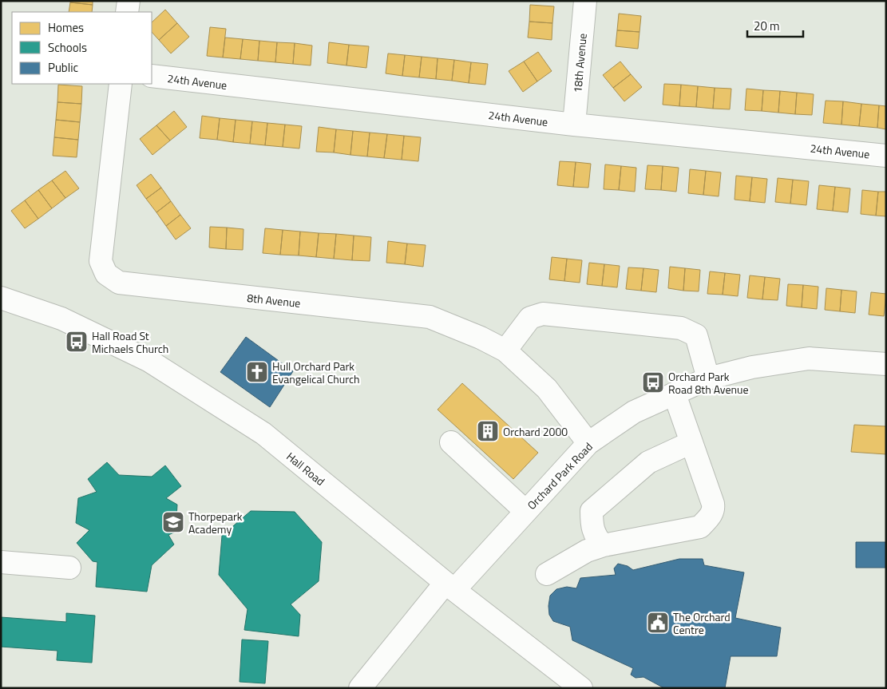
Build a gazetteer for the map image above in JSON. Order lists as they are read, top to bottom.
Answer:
{
  "streets": {
    "street": [
      "18th Avenue",
      "24th Avenue",
      "8th Avenue",
      "Hall Road",
      "Orchard Park Road"
    ]
  },
  "crossings": [
    ["18th Avenue", "24th Avenue"],
    ["8th Avenue", "Orchard Park Road"],
    ["Hall Road", "Orchard Park Road"]
  ],
  "places": {
    "bus stop": ["Hall Road St Michaels Church", "Orchard Park Road 8th Avenue"],
    "church": ["Hull Orchard Park Evangelical Church"],
    "building": ["Orchard 2000"],
    "school or university": ["Thorpepark Academy"],
    "public building": ["The Orchard Centre"]
  },
  "legend": ["Homes", "Schools", "Public"],
  "scale_bar": "20 m"
}
